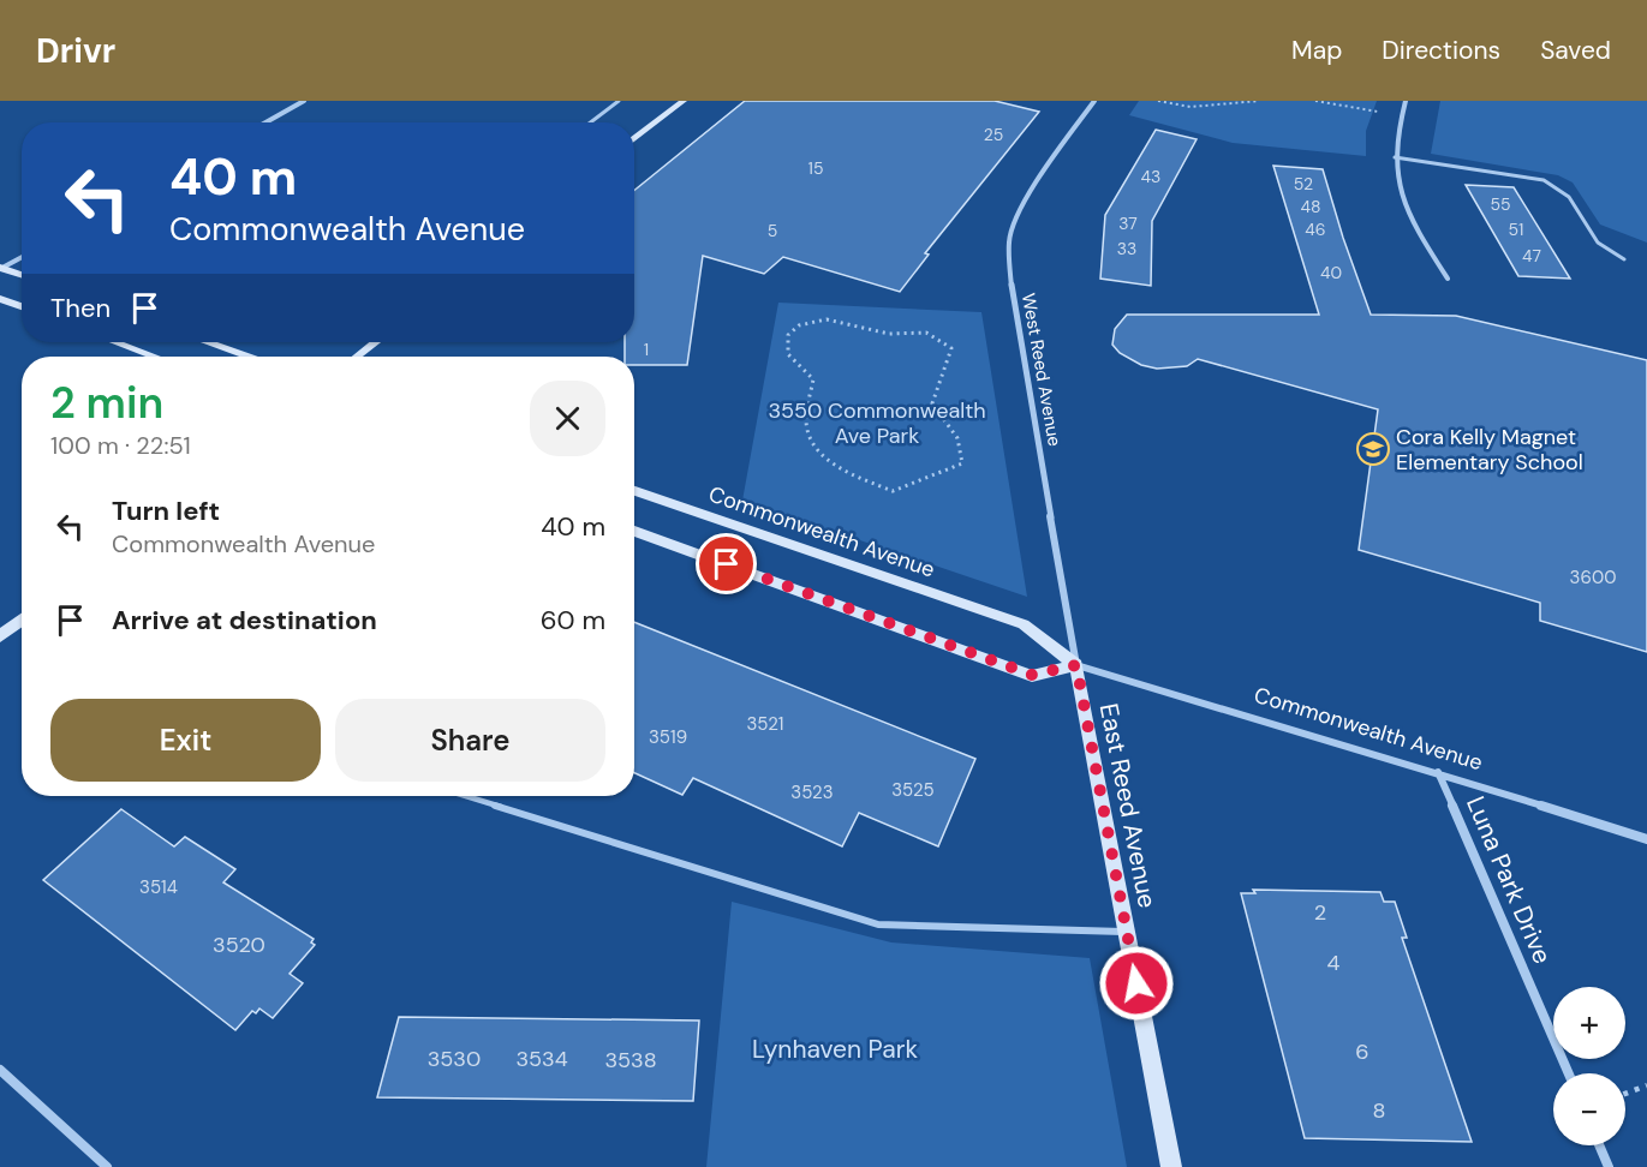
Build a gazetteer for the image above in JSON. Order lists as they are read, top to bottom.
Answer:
{
  "streets": {
    "street": [
      "West Reed Avenue",
      "Commonwealth Avenue",
      "East Reed Avenue",
      "Luna Park Drive"
    ]
  },
  "crossings": [
    ["West Reed Avenue", "Commonwealth Avenue"],
    ["West Reed Avenue", "East Reed Avenue"],
    ["Commonwealth Avenue", "East Reed Avenue"],
    ["Commonwealth Avenue", "Luna Park Drive"]
  ],
  "parks": ["3550 Commonwealth Ave Park", "Lynhaven Park"],
  "places": {
    "school or university": ["Cora Kelly Magnet Elementary School"]
  },
  "house_numbers": [
    "25",
    "15",
    "43",
    "52",
    "55",
    "48",
    "37",
    "46",
    "51",
    "5",
    "33",
    "47",
    "40",
    "1",
    "3600",
    "3521",
    "3519",
    "3525",
    "3523",
    "3514",
    "2",
    "3520",
    "4",
    "6",
    "3530",
    "3534",
    "3538",
    "8"
  ],
  "page": {
    "header": "Drivr",
    "nav": ["Map", "Directions", "Saved"],
    "turn": ["40 m", "Commonwealth Avenue"],
    "then": "Then",
    "heading": ["2 min", "100 m · 22:51"],
    "list": [
      {
        "name": "Turn left",
        "note": "Commonwealth Avenue",
        "value": "40 m"
      },
      {
        "name": "Arrive at destination",
        "value": "60 m"
      }
    ],
    "buttons": ["Exit", "Share"],
    "map_buttons": ["+", "−"]
  }
}
